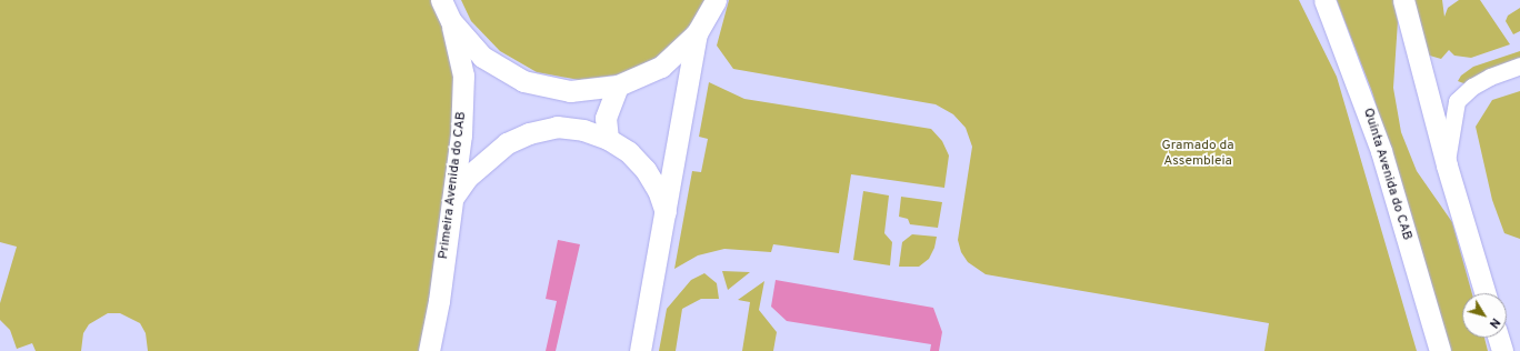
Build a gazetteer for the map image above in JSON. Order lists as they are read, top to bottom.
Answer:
{
  "streets": {
    "main road": ["Quinta Avenida do CAB", "Primeira Avenida do CAB"]
  },
  "parks": ["Gramado da Assembleia"],
  "north": "bottom right"
}
